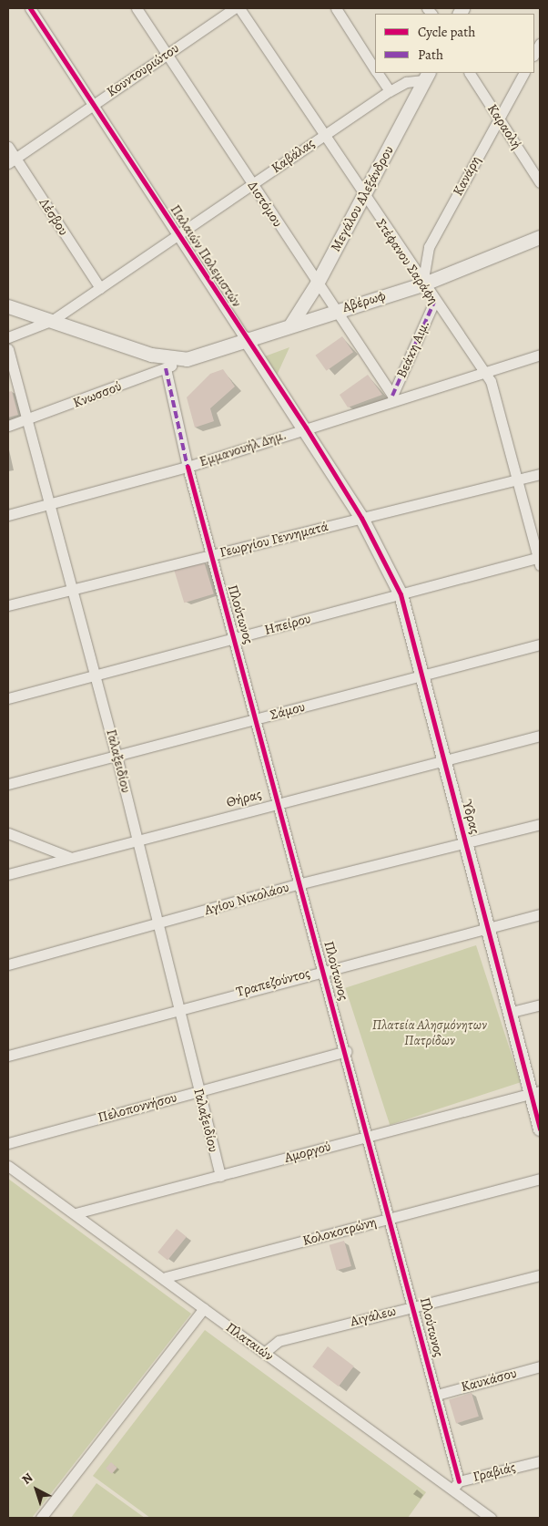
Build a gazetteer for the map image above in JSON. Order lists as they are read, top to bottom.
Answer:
{
  "streets": {
    "street": [
      "Κουντουριώτου",
      "Καραολή",
      "Καβάλας",
      "Κανάρη",
      "Μεγάλου Αλεξάνδρου",
      "Διστόμου",
      "Λέσβου",
      "Παλαιών Πολεμιστών",
      "Στέφανου Σαράφη",
      "Αβέρωφ",
      "Βεάκη Αιμ.",
      "Κνωσσού",
      "Εμμανουήλ Δημ.",
      "Γεωργίου Γεννηματά",
      "Πλούτωνος",
      "Ηπείρου",
      "Σάμου",
      "Γαλαξειδίου",
      "Θήρας",
      "Ύδρας",
      "Αγίου Νικολάου",
      "Τραπεζούντος",
      "Πελοποννήσου",
      "Αμοργού",
      "Κολοκοτρώνη",
      "Αιγάλεω",
      "Πλαταιών",
      "Καυκάσου",
      "Γραβιάς"
    ]
  },
  "crossings": [
    ["Κουντουριώτου", "Διστόμου"],
    ["Κουντουριώτου", "Λέσβου"],
    ["Κουντουριώτου", "Παλαιών Πολεμιστών"],
    ["Καραολή", "Κανάρη"],
    ["Καβάλας", "Μεγάλου Αλεξάνδρου"],
    ["Καβάλας", "Διστόμου"],
    ["Καβάλας", "Λέσβου"],
    ["Καβάλας", "Παλαιών Πολεμιστών"],
    ["Καβάλας", "Στέφανου Σαράφη"],
    ["Κανάρη", "Στέφανου Σαράφη"],
    ["Κανάρη", "Αβέρωφ"],
    ["Μεγάλου Αλεξάνδρου", "Διστόμου"],
    ["Μεγάλου Αλεξάνδρου", "Στέφανου Σαράφη"],
    ["Μεγάλου Αλεξάνδρου", "Αβέρωφ"],
    ["Διστόμου", "Αβέρωφ"],
    ["Διστόμου", "Βεάκη Αιμ."],
    ["Διστόμου", "Εμμανουήλ Δημ."],
    ["Παλαιών Πολεμιστών", "Αβέρωφ"],
    ["Παλαιών Πολεμιστών", "Εμμανουήλ Δημ."],
    ["Παλαιών Πολεμιστών", "Γεωργίου Γεννηματά"],
    ["Παλαιών Πολεμιστών", "Ύδρας"],
    ["Στέφανου Σαράφη", "Αβέρωφ"],
    ["Στέφανου Σαράφη", "Βεάκη Αιμ."],
    ["Στέφανου Σαράφη", "Εμμανουήλ Δημ."],
    ["Στέφανου Σαράφη", "Γεωργίου Γεννηματά"],
    ["Στέφανου Σαράφη", "Ηπείρου"],
    ["Αβέρωφ", "Κνωσσού"],
    ["Βεάκη Αιμ.", "Εμμανουήλ Δημ."],
    ["Κνωσσού", "Πλούτωνος"],
    ["Κνωσσού", "Γαλαξειδίου"],
    ["Εμμανουήλ Δημ.", "Πλούτωνος"],
    ["Εμμανουήλ Δημ.", "Γαλαξειδίου"],
    ["Γεωργίου Γεννηματά", "Πλούτωνος"],
    ["Γεωργίου Γεννηματά", "Γαλαξειδίου"],
    ["Γεωργίου Γεννηματά", "Ύδρας"],
    ["Πλούτωνος", "Ηπείρου"],
    ["Πλούτωνος", "Σάμου"],
    ["Πλούτωνος", "Θήρας"],
    ["Πλούτωνος", "Αγίου Νικολάου"],
    ["Πλούτωνος", "Τραπεζούντος"],
    ["Πλούτωνος", "Πελοποννήσου"],
    ["Πλούτωνος", "Αμοργού"],
    ["Πλούτωνος", "Κολοκοτρώνη"],
    ["Πλούτωνος", "Αιγάλεω"],
    ["Πλούτωνος", "Πλαταιών"],
    ["Πλούτωνος", "Καυκάσου"],
    ["Πλούτωνος", "Γραβιάς"],
    ["Ηπείρου", "Γαλαξειδίου"],
    ["Ηπείρου", "Ύδρας"],
    ["Σάμου", "Γαλαξειδίου"],
    ["Σάμου", "Ύδρας"],
    ["Γαλαξειδίου", "Θήρας"],
    ["Γαλαξειδίου", "Αγίου Νικολάου"],
    ["Γαλαξειδίου", "Τραπεζούντος"],
    ["Γαλαξειδίου", "Πελοποννήσου"],
    ["Γαλαξειδίου", "Αμοργού"],
    ["Θήρας", "Ύδρας"],
    ["Ύδρας", "Αγίου Νικολάου"],
    ["Ύδρας", "Τραπεζούντος"],
    ["Ύδρας", "Αμοργού"],
    ["Αμοργού", "Πλαταιών"],
    ["Κολοκοτρώνη", "Πλαταιών"],
    ["Αιγάλεω", "Πλαταιών"],
    ["Πλαταιών", "Γραβιάς"]
  ],
  "parks": ["Πλατεία Αλησμόνητων Πατρίδων"],
  "legend": ["Cycle path", "Path"],
  "north": "top left"
}
